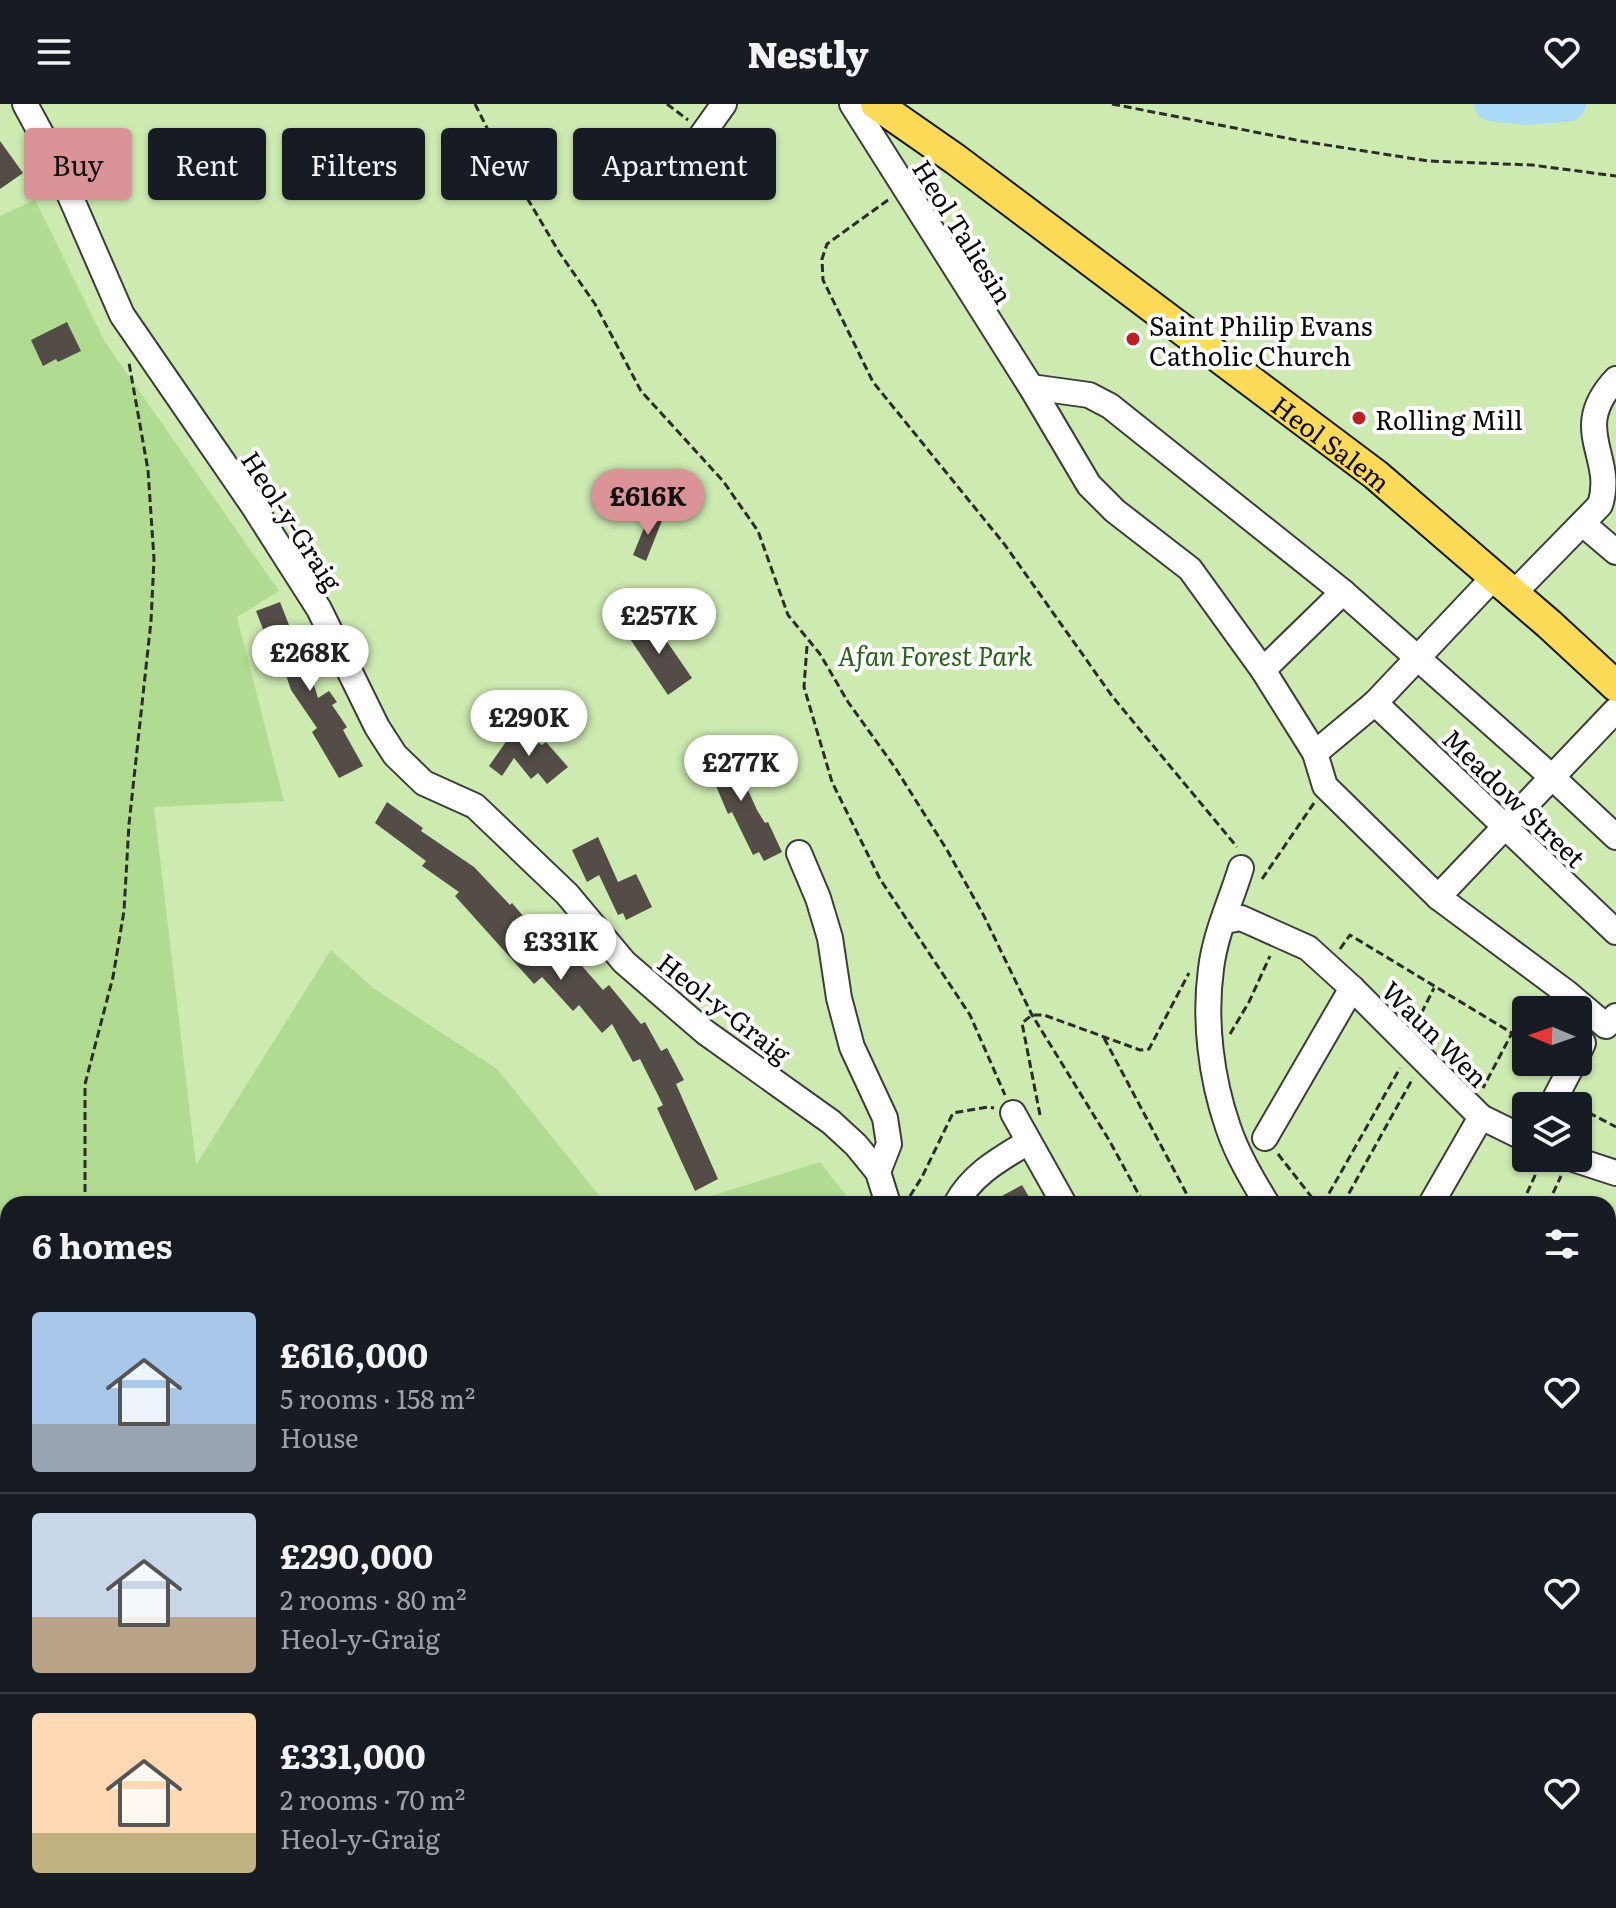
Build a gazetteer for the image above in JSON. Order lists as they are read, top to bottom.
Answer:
{
  "streets": {
    "main road": ["Heol Salem"],
    "street": [
      "Heol Taliesin",
      "Heol-y-Graig",
      "Meadow Street",
      "Waun Wen"
    ]
  },
  "parks": ["Afan Forest Park"],
  "places": ["Saint Philip Evans Catholic Church", "Rolling Mill"],
  "north": "left",
  "page": {
    "header": "Nestly",
    "chip": [
      "Buy",
      "Rent",
      "Filters",
      "New",
      "Apartment"
    ],
    "price": [
      "£616K",
      "£257K",
      "£268K",
      "£290K",
      "£277K",
      "£331K"
    ],
    "heading": "6 homes",
    "list": [
      {
        "name": "£616,000",
        "note": "5 rooms · 158 m² · House"
      },
      {
        "name": "£290,000",
        "note": "2 rooms · 80 m² · Heol-y-Graig"
      },
      {
        "name": "£331,000",
        "note": "2 rooms · 70 m² · Heol-y-Graig"
      }
    ]
  }
}
